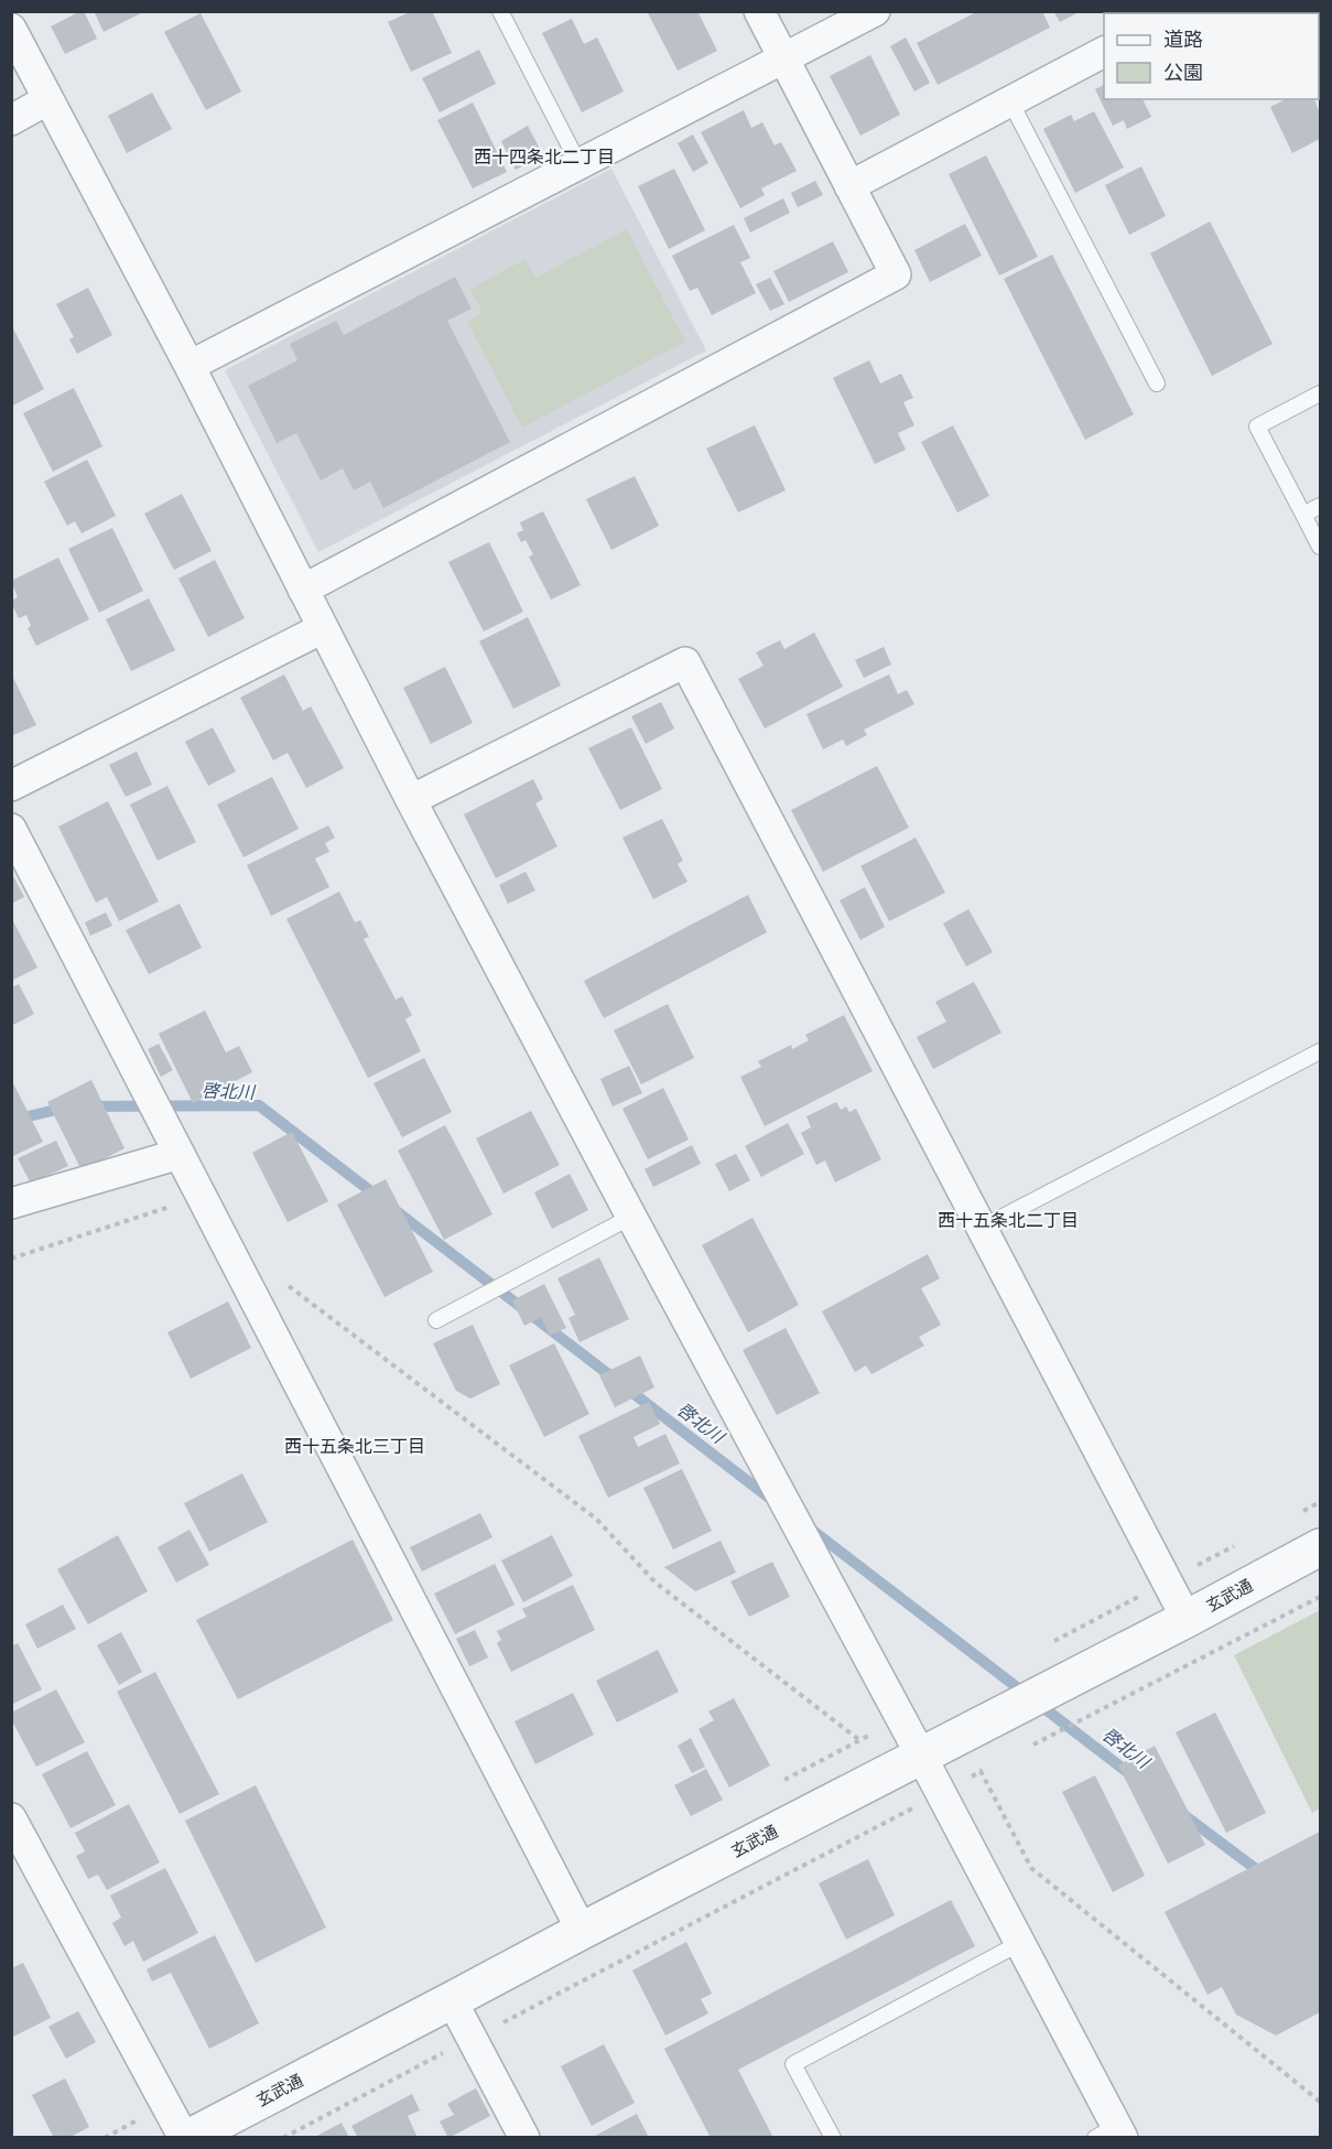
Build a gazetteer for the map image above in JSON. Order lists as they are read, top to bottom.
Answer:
{
  "streets": {
    "street": ["玄武通"]
  },
  "districts": ["西十四条北二丁目", "西十五条北二丁目", "西十五条北三丁目"],
  "water": ["啓北川"],
  "legend": ["道路", "公園"]
}
